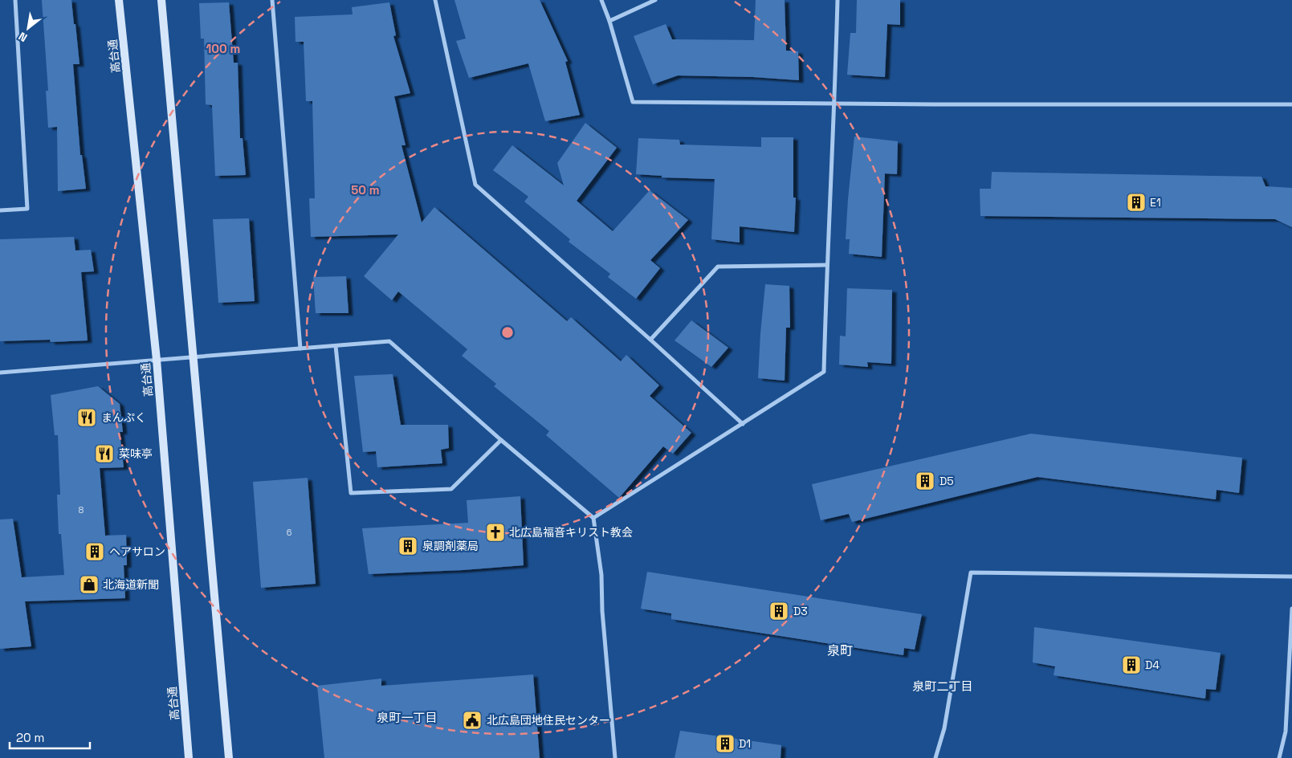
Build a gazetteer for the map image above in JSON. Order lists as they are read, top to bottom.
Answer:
{
  "streets": {
    "street": ["高台通"]
  },
  "districts": ["泉町", "泉町二丁目", "泉町一丁目"],
  "places": {
    "building": [
      "E1",
      "D5",
      "泉調剤薬局",
      "ヘアサロン",
      "D3",
      "D4",
      "D1"
    ],
    "restaurant": ["まんぷく", "菜味亭"],
    "church": ["北広島福音キリスト教会"],
    "shop": ["北海道新聞"],
    "public building": ["北広島団地住民センター"]
  },
  "house_numbers": ["8", "6"],
  "scale_bar": "20 m",
  "north": "bottom left",
  "rings": ["100 m", "50 m"]
}
